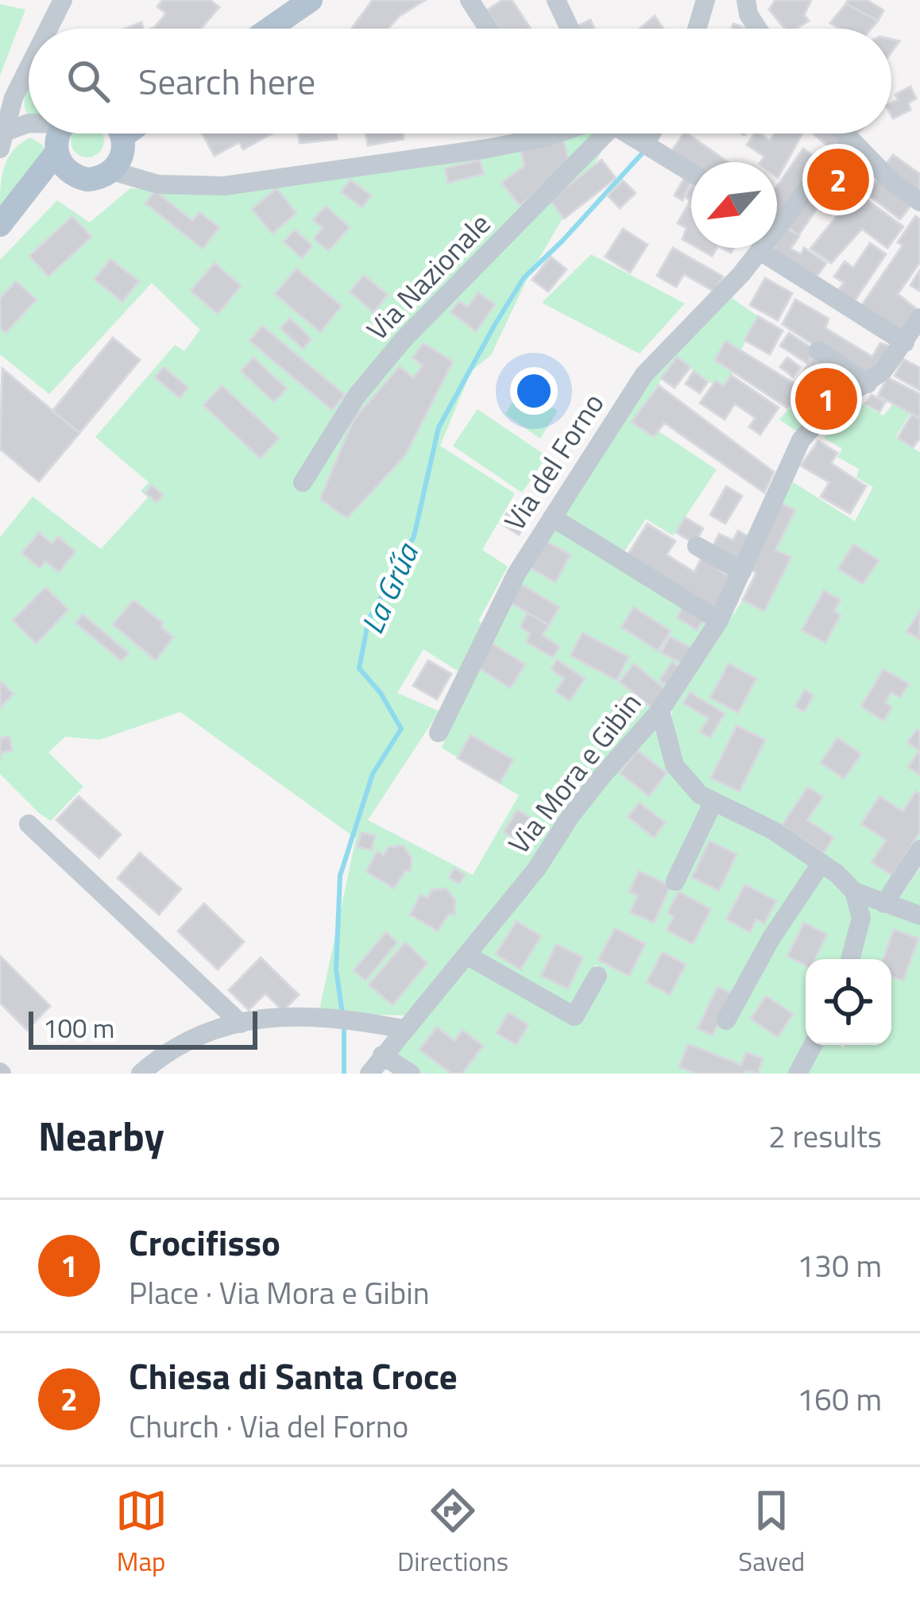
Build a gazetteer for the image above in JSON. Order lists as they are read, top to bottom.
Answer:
{
  "streets": {
    "street": ["Via Nazionale", "Via del Forno", "Via Mora e Gibin"]
  },
  "water": ["La Grűa"],
  "scale_bar": "100 m",
  "north": "bottom left",
  "page": {
    "search": "Search here",
    "pins": ["2", "1"],
    "scale": "100 m",
    "heading": ["Nearby", "2 results"],
    "list": [
      {
        "mark": "1",
        "name": "Crocifisso",
        "note": "Place · Via Mora e Gibin",
        "value": "130 m"
      },
      {
        "mark": "2",
        "name": "Chiesa di Santa Croce",
        "note": "Church · Via del Forno",
        "value": "160 m"
      }
    ],
    "nav": ["Map", "Directions", "Saved"]
  }
}
